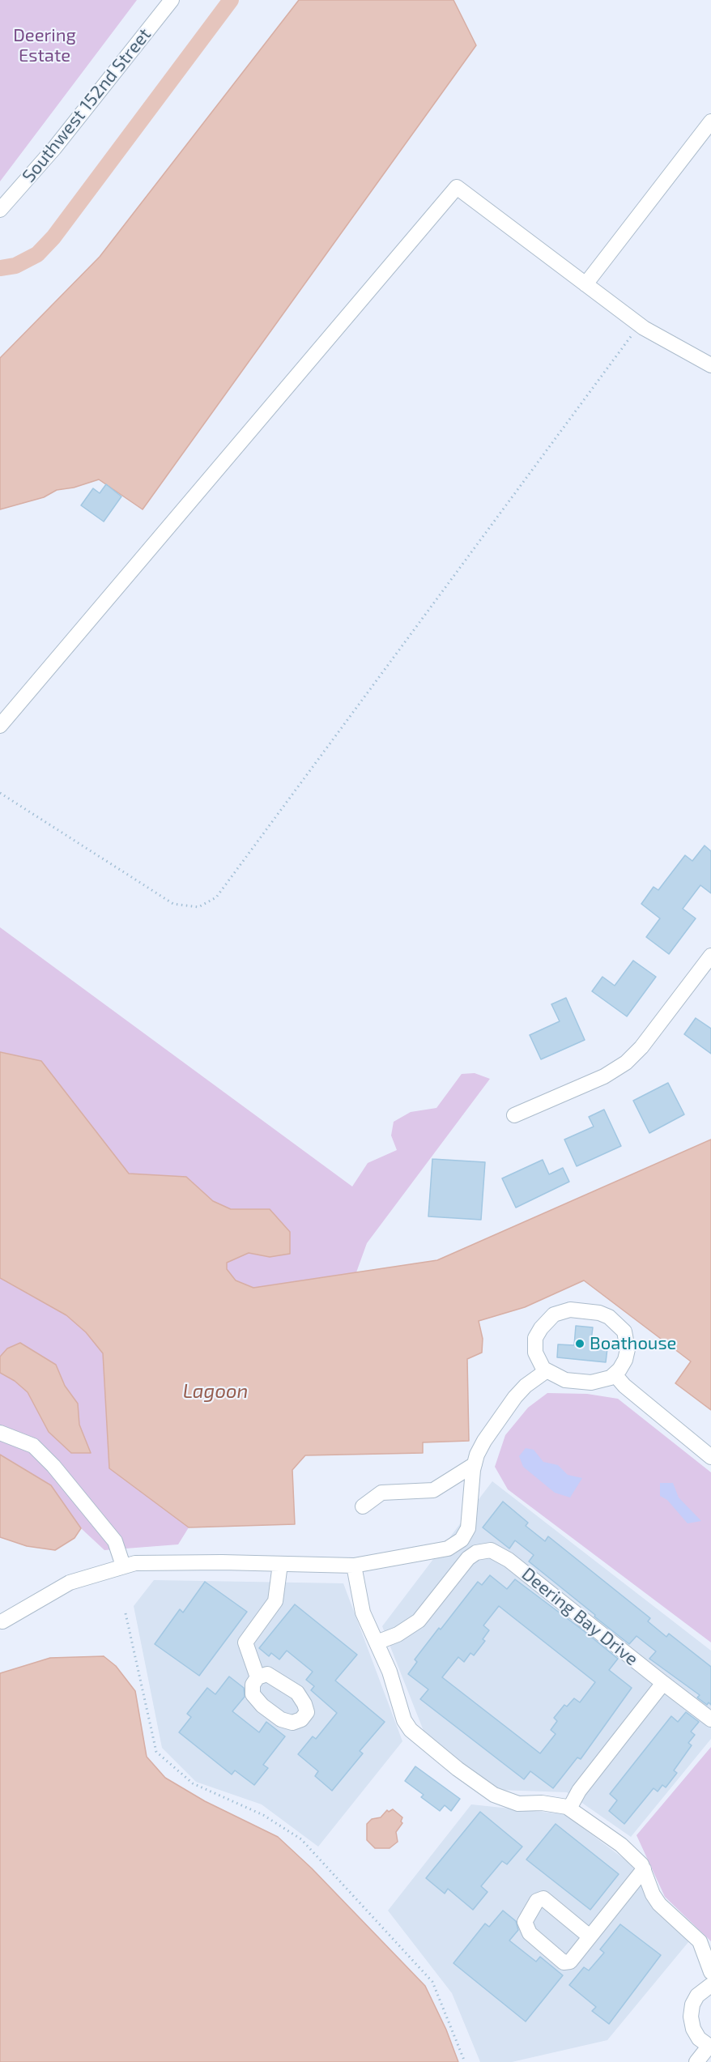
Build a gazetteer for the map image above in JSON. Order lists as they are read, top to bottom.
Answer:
{
  "streets": {
    "street": ["Southwest 152nd Street", "Deering Bay Drive"]
  },
  "water": ["Lagoon"],
  "parks": ["Deering Estate"],
  "places": ["Boathouse"]
}
